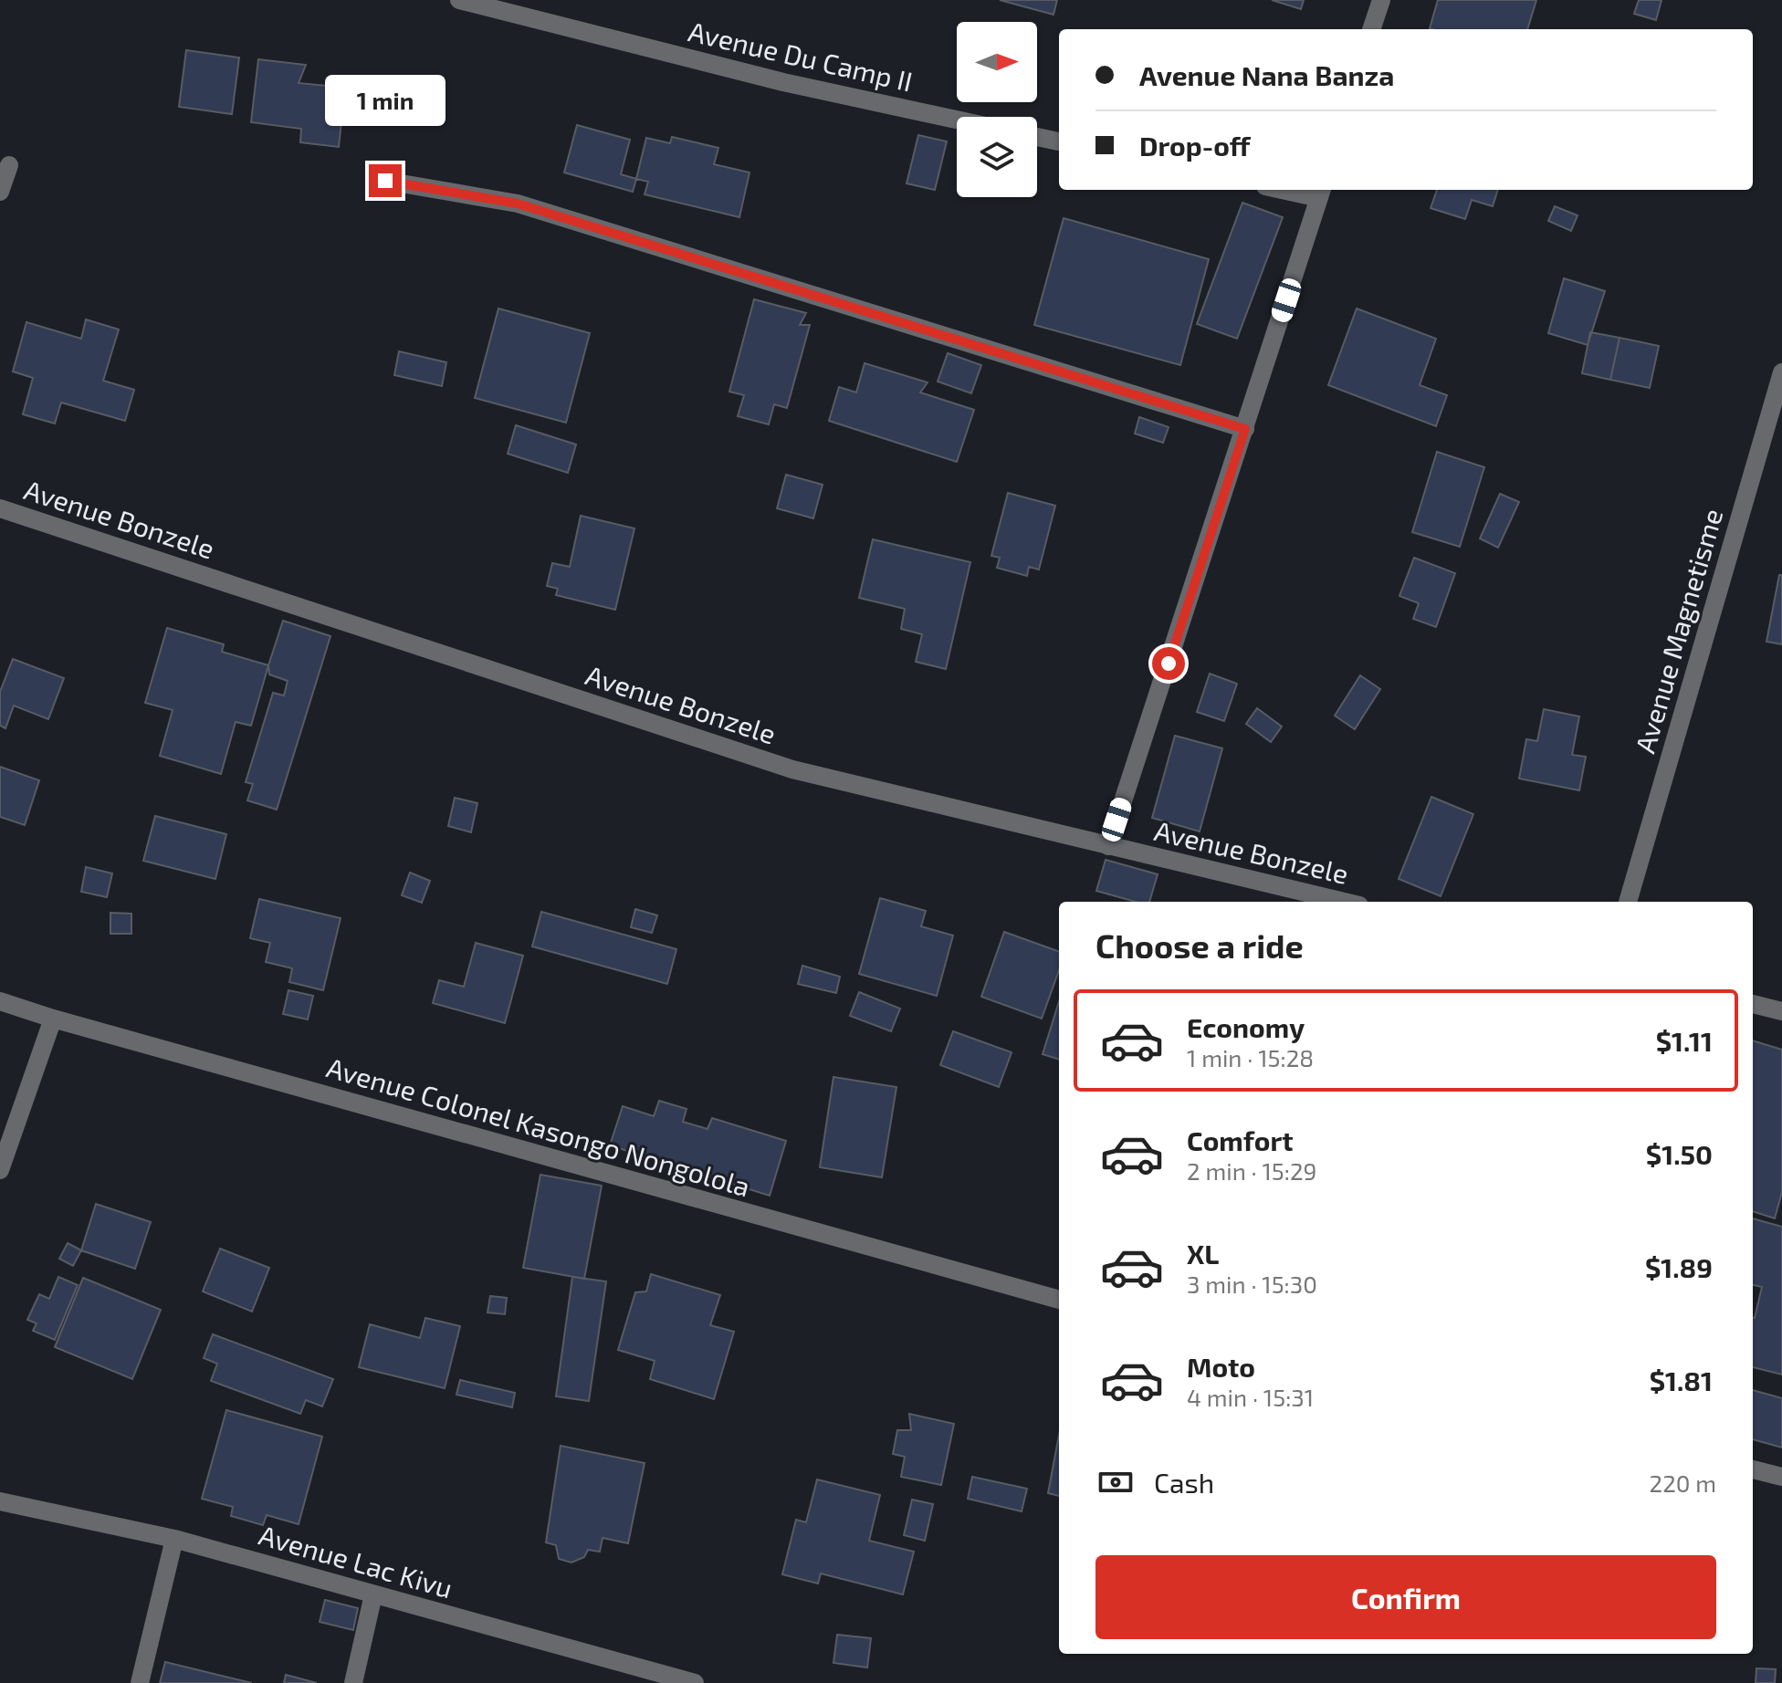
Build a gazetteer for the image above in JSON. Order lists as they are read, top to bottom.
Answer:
{
  "streets": {
    "street": [
      "Avenue Du Camp II",
      "Avenue Bonzele",
      "Avenue Magnetisme",
      "Avenue Colonel Kasongo Nongolola",
      "Avenue Lac Kivu"
    ]
  },
  "north": "right",
  "page": {
    "banner": ["Avenue Nana Banza", "Drop-off"],
    "bubble": "1 min",
    "heading": "Choose a ride",
    "list": [
      {
        "name": "Economy",
        "note": "1 min · 15:28",
        "value": "$1.11"
      },
      {
        "name": "Comfort",
        "note": "2 min · 15:29",
        "value": "$1.50"
      },
      {
        "name": "XL",
        "note": "3 min · 15:30",
        "value": "$1.89"
      },
      {
        "name": "Moto",
        "note": "4 min · 15:31",
        "value": "$1.81"
      }
    ],
    "pay": ["Cash", "220 m"],
    "buttons": "Confirm"
  }
}
